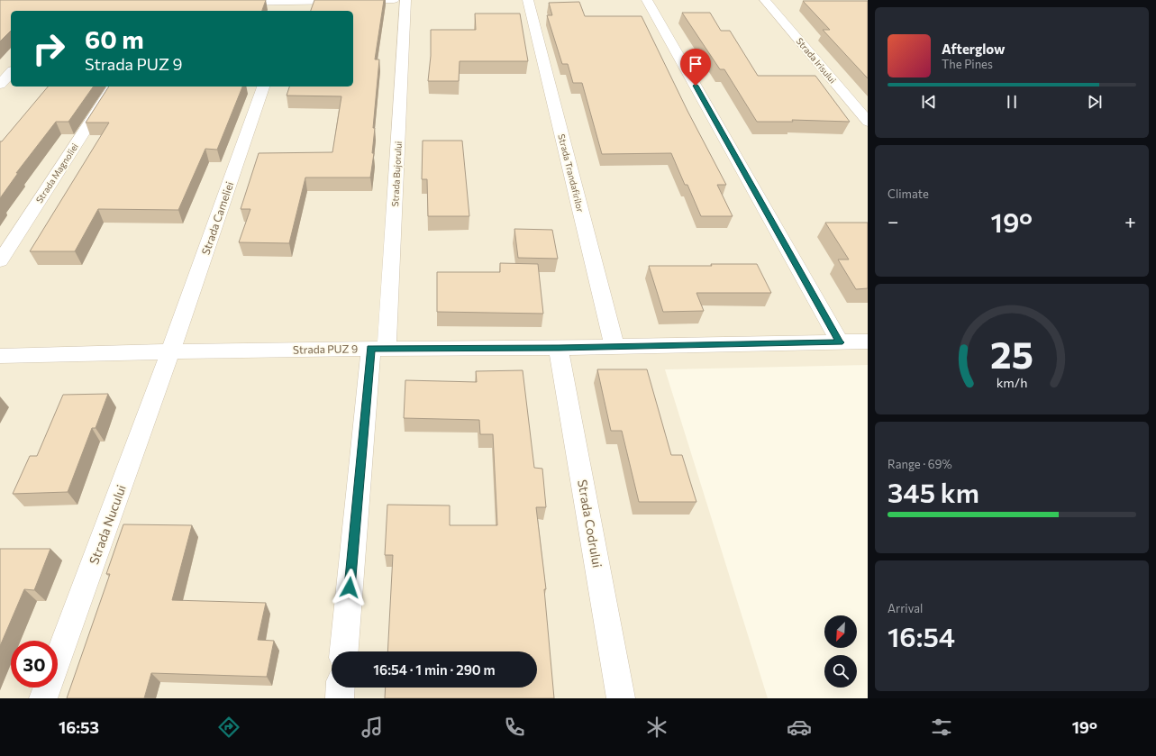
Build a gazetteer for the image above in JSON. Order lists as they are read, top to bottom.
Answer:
{
  "streets": {
    "street": [
      "Strada Irisului",
      "Strada Magnoliei",
      "Strada Trandafirilor",
      "Strada Bujorului",
      "Strada Cameliei",
      "Strada PUZ 9",
      "Strada Codrului",
      "Strada Nucului"
    ]
  },
  "crossings": [
    ["Strada Trandafirilor", "Strada PUZ 9"],
    ["Strada Bujorului", "Strada PUZ 9"],
    ["Strada Cameliei", "Strada PUZ 9"],
    ["Strada Cameliei", "Strada Nucului"],
    ["Strada PUZ 9", "Strada Codrului"],
    ["Strada PUZ 9", "Strada Nucului"]
  ],
  "north": "bottom left",
  "page": {
    "turn": ["60 m", "Strada PUZ 9"],
    "song": ["Afterglow", "The Pines"],
    "tile": [
      "Climate",
      ["Range · 69%", "345 km"],
      ["Arrival", "16:54"]
    ],
    "heat": ["−", "19°", "+"],
    "limit": "30",
    "trip": "16:54 · 1 min · 290 m",
    "tabs": ["16:53", "19°"],
    "gauge": ["25", "km/h"]
  }
}
